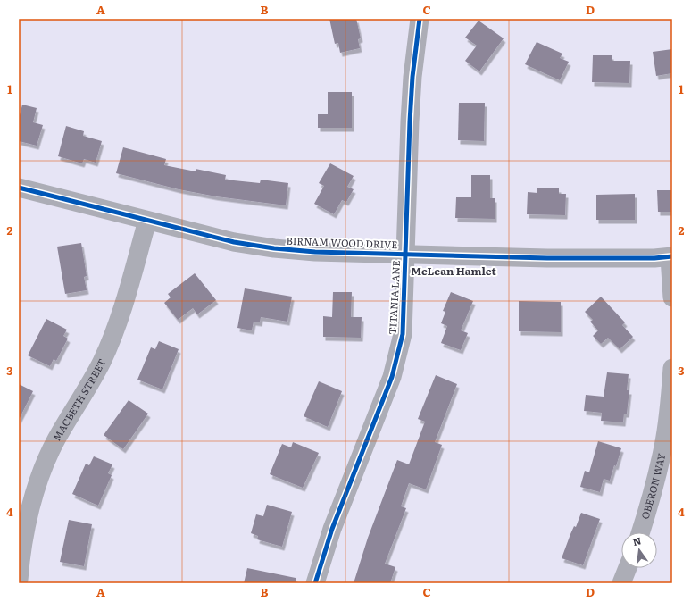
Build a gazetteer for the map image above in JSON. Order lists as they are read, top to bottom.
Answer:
{
  "streets": {
    "street": [
      "BIRNAM WOOD DRIVE",
      "TITANIA LANE",
      "MACBETH STREET",
      "OBERON WAY"
    ]
  },
  "crossings": [
    ["BIRNAM WOOD DRIVE", "TITANIA LANE"],
    ["BIRNAM WOOD DRIVE", "MACBETH STREET"]
  ],
  "districts": ["McLean Hamlet"],
  "north": "top",
  "grid": {
    "columns": [
      "A",
      "B",
      "C",
      "D"
    ],
    "rows": [
      "1",
      "2",
      "3",
      "4"
    ]
  }
}
